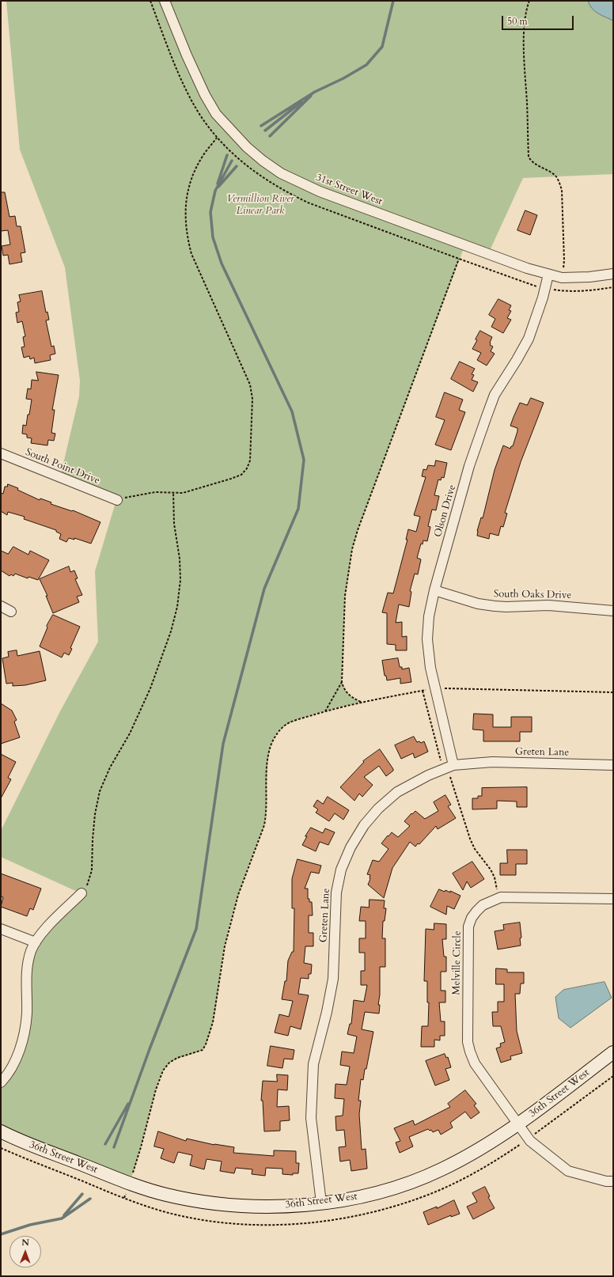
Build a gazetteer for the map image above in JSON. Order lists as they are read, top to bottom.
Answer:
{
  "streets": {
    "street": [
      "31st Street West",
      "South Point Drive",
      "Olson Drive",
      "South Oaks Drive",
      "Greten Lane",
      "Melville Circle",
      "36th Street West"
    ]
  },
  "crossings": [
    ["31st Street West", "Olson Drive"],
    ["Olson Drive", "South Oaks Drive"],
    ["Olson Drive", "Greten Lane"],
    ["Greten Lane", "36th Street West"],
    ["Melville Circle", "36th Street West"]
  ],
  "parks": ["Vermillion River Linear Park"],
  "scale_bar": "50 m",
  "north": "top"
}
